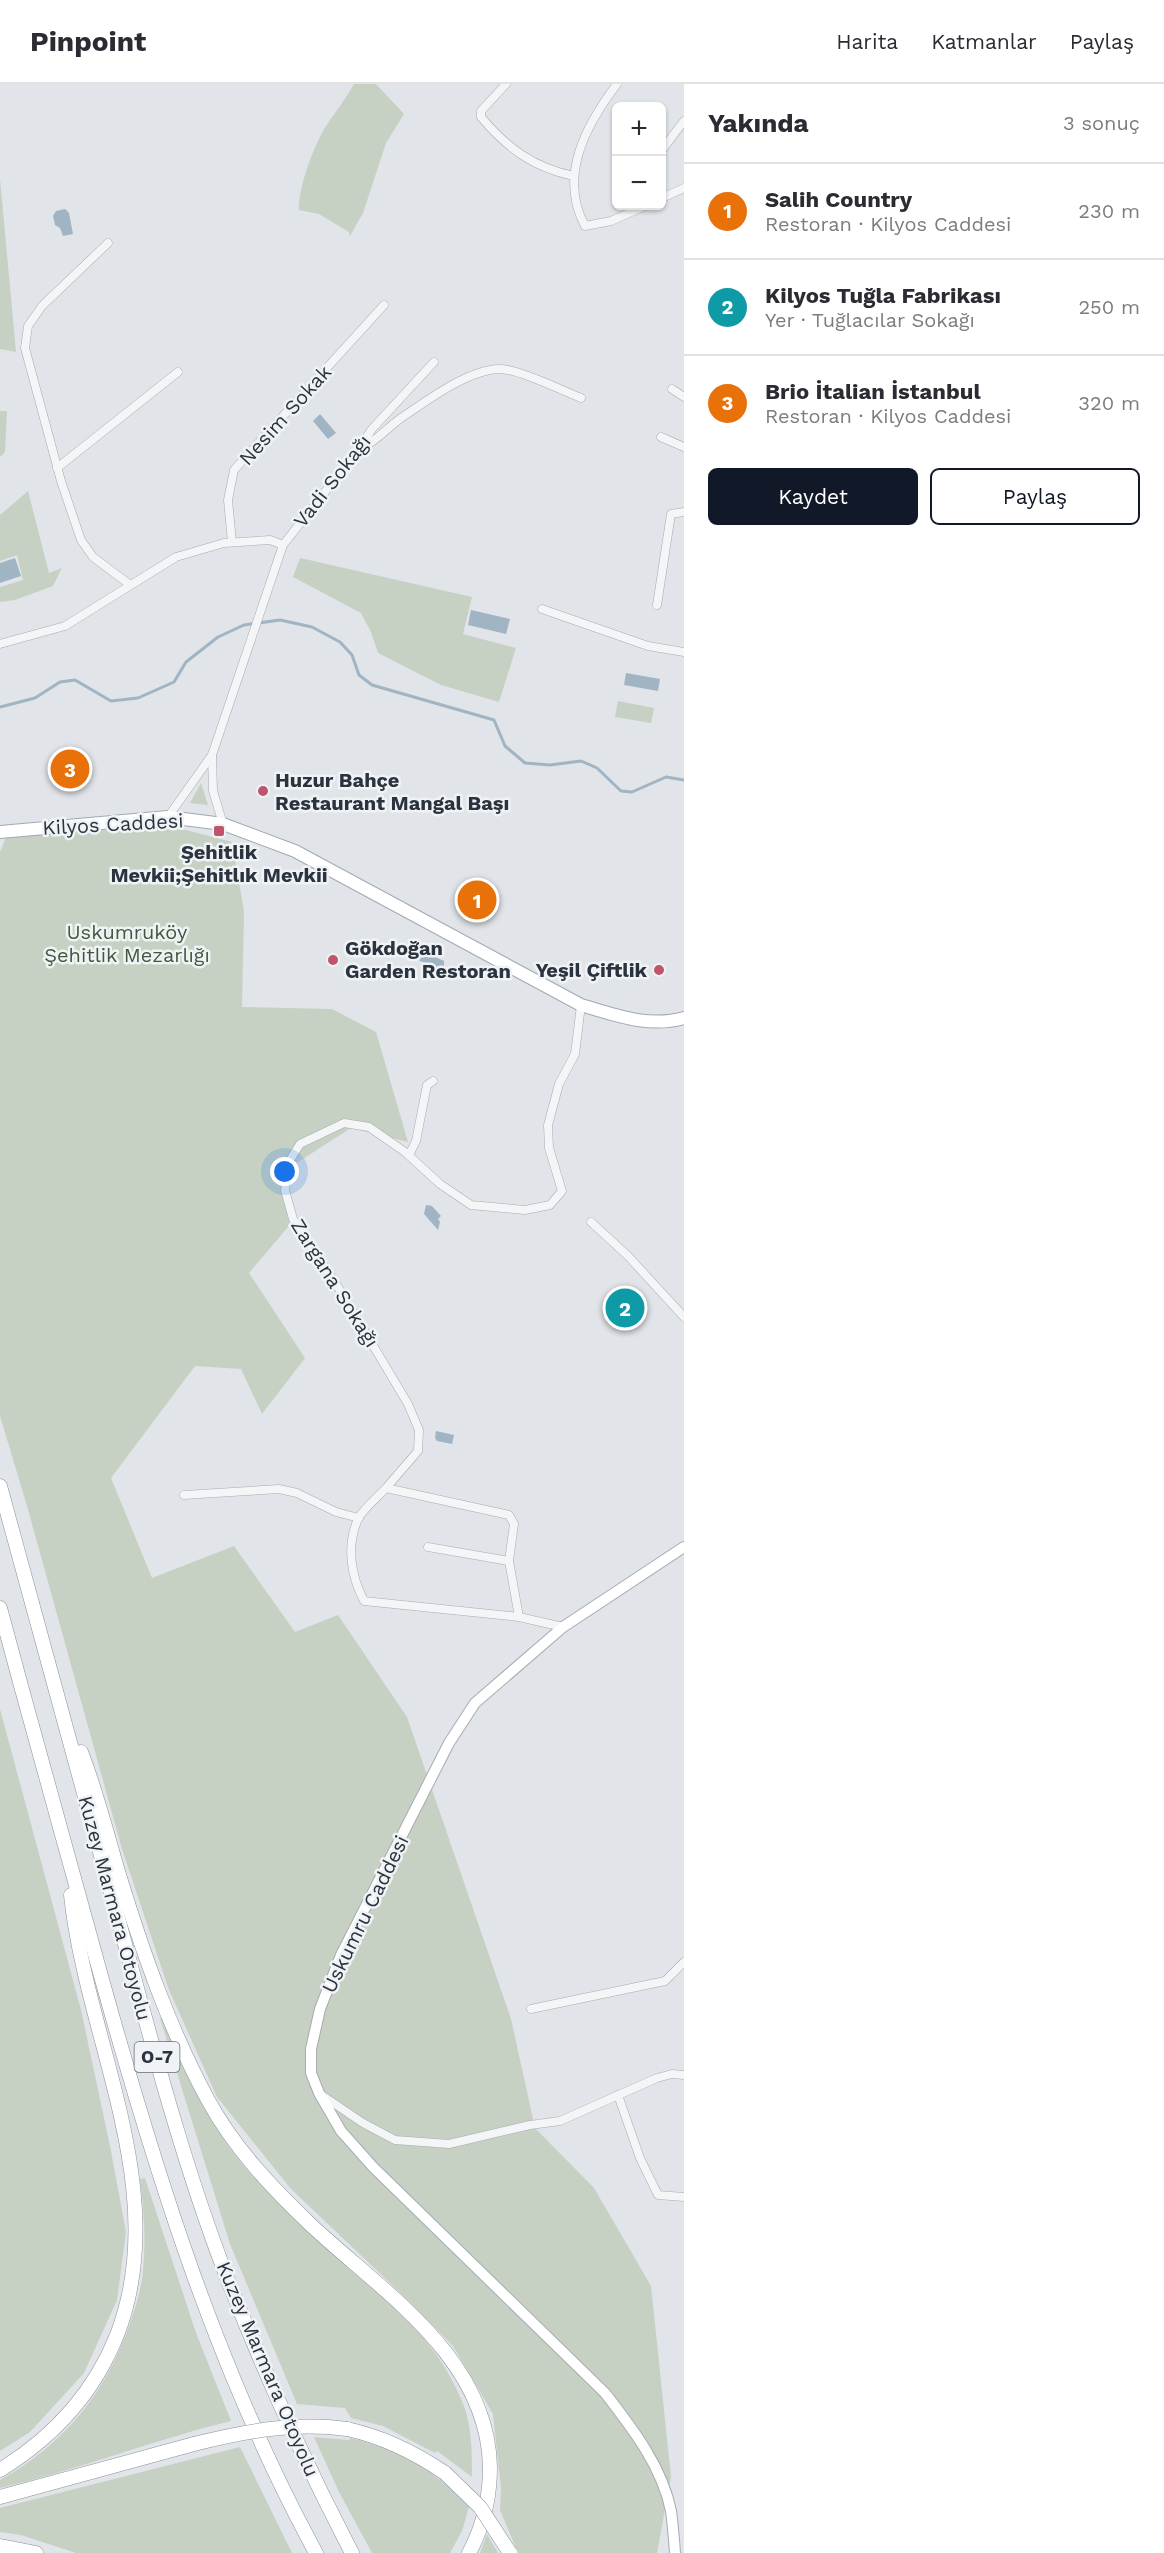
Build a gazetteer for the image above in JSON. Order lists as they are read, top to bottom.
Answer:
{
  "streets": {
    "highway": ["Kuzey Marmara Otoyolu", "O-7"],
    "main road": ["Kilyos Caddesi", "Uskumru Caddesi"],
    "street": ["Nesim Sokak", "Vadi Sokağı", "Zargana Sokağı"]
  },
  "crossings": [
    ["Kilyos Caddesi", "Zargana Sokağı"]
  ],
  "parks": ["Uskumruköy Şehitlik Mezarlığı"],
  "places": {
    "other": ["Huzur Bahçe Restaurant Mangal Başı", "Gökdoğan Garden Restoran", "Yeşil Çiftlik"],
    "transit": ["Şehitlik Mevkii;Şehitlık Mevkii"]
  },
  "page": {
    "header": "Pinpoint",
    "nav": ["Harita", "Katmanlar", "Paylaş"],
    "heading": ["Yakında", "3 sonuç"],
    "map_buttons": ["+", "−"],
    "list": [
      {
        "mark": "1",
        "name": "Salih Country",
        "note": "Restoran · Kilyos Caddesi",
        "value": "230 m"
      },
      {
        "mark": "2",
        "name": "Kilyos Tuğla Fabrikası",
        "note": "Yer · Tuğlacılar Sokağı",
        "value": "250 m"
      },
      {
        "mark": "3",
        "name": "Brio İtalian İstanbul",
        "note": "Restoran · Kilyos Caddesi",
        "value": "320 m"
      }
    ],
    "buttons": ["Kaydet", "Paylaş"],
    "pins": ["3", "1", "2"]
  }
}
